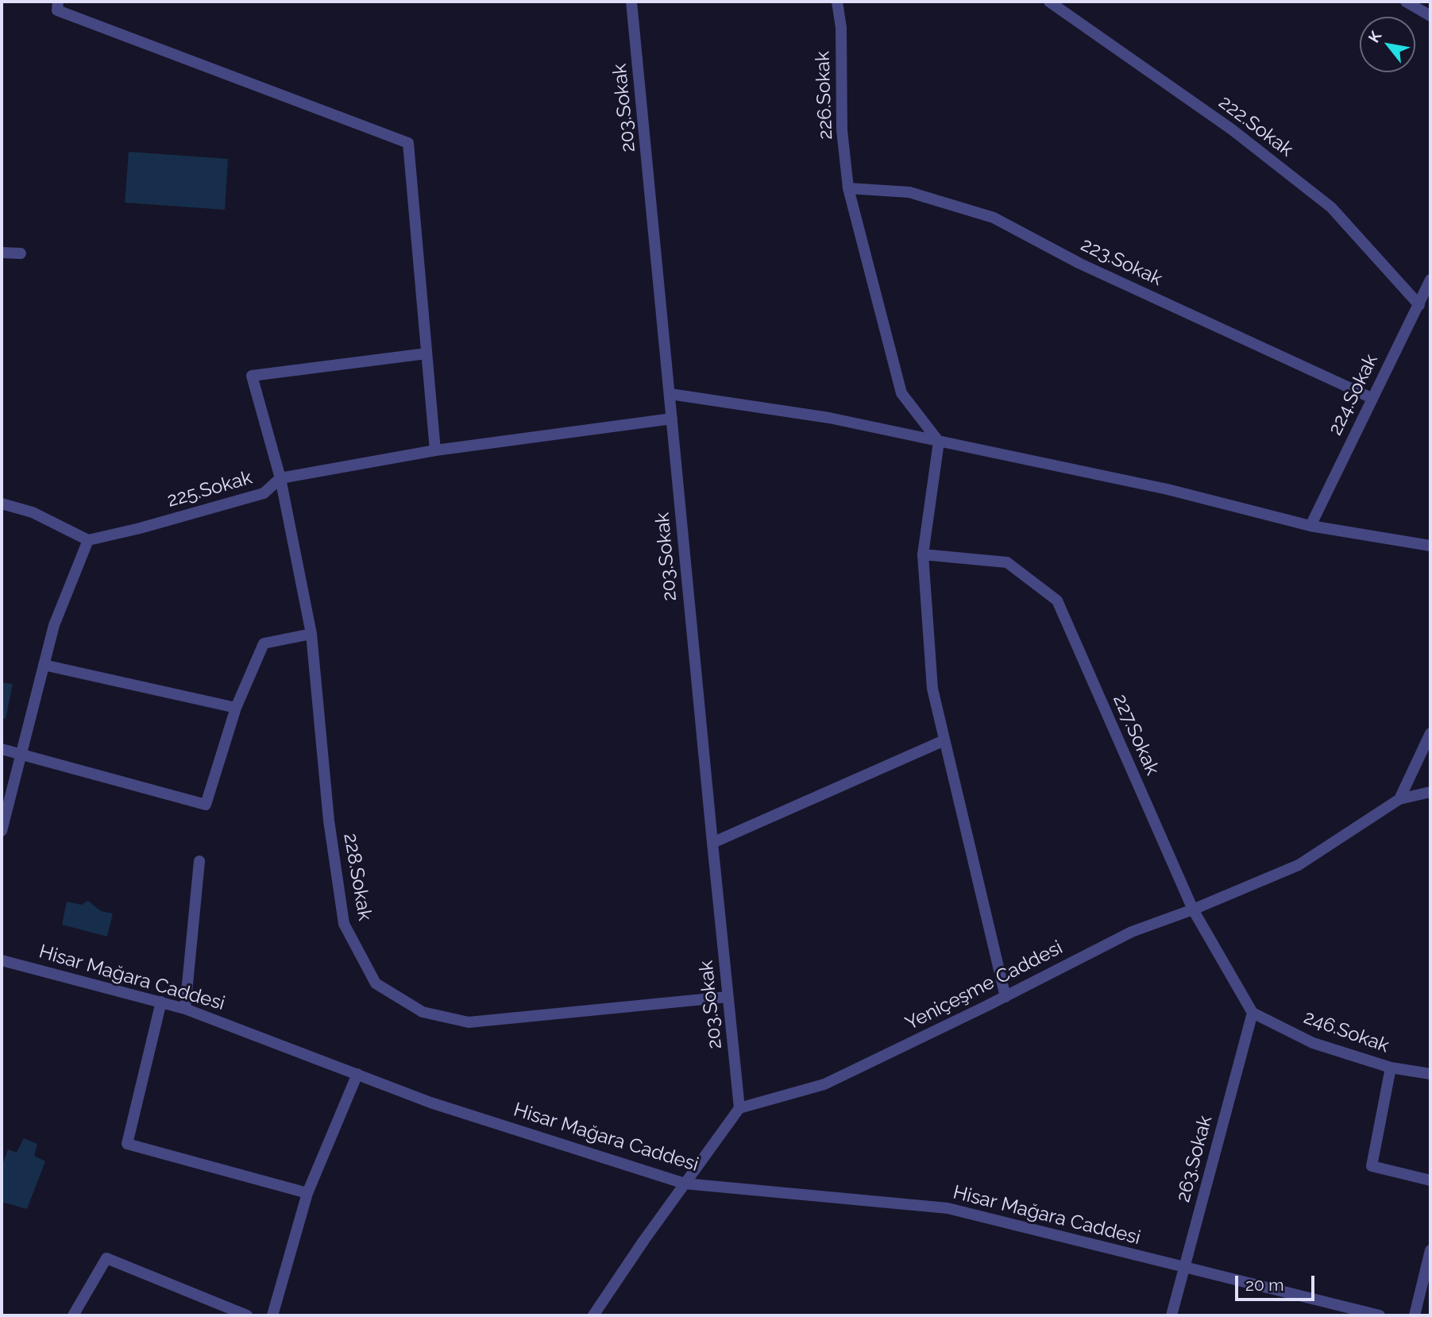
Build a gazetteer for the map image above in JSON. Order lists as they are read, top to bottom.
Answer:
{
  "streets": {
    "street": [
      "226.Sokak",
      "203.Sokak",
      "222.Sokak",
      "223.Sokak",
      "224.Sokak",
      "225.Sokak",
      "227.Sokak",
      "228.Sokak",
      "Hisar Mağara Caddesi",
      "Yeniçeşme Caddesi",
      "246.Sokak",
      "263.Sokak"
    ]
  },
  "crossings": [
    ["226.Sokak", "223.Sokak"],
    ["203.Sokak", "225.Sokak"],
    ["203.Sokak", "228.Sokak"],
    ["203.Sokak", "Yeniçeşme Caddesi"],
    ["222.Sokak", "224.Sokak"],
    ["223.Sokak", "224.Sokak"],
    ["225.Sokak", "228.Sokak"],
    ["227.Sokak", "Yeniçeşme Caddesi"],
    ["227.Sokak", "246.Sokak"],
    ["227.Sokak", "263.Sokak"],
    ["Hisar Mağara Caddesi", "263.Sokak"],
    ["246.Sokak", "263.Sokak"]
  ],
  "scale_bar": "20 m",
  "north": "top left"
}
